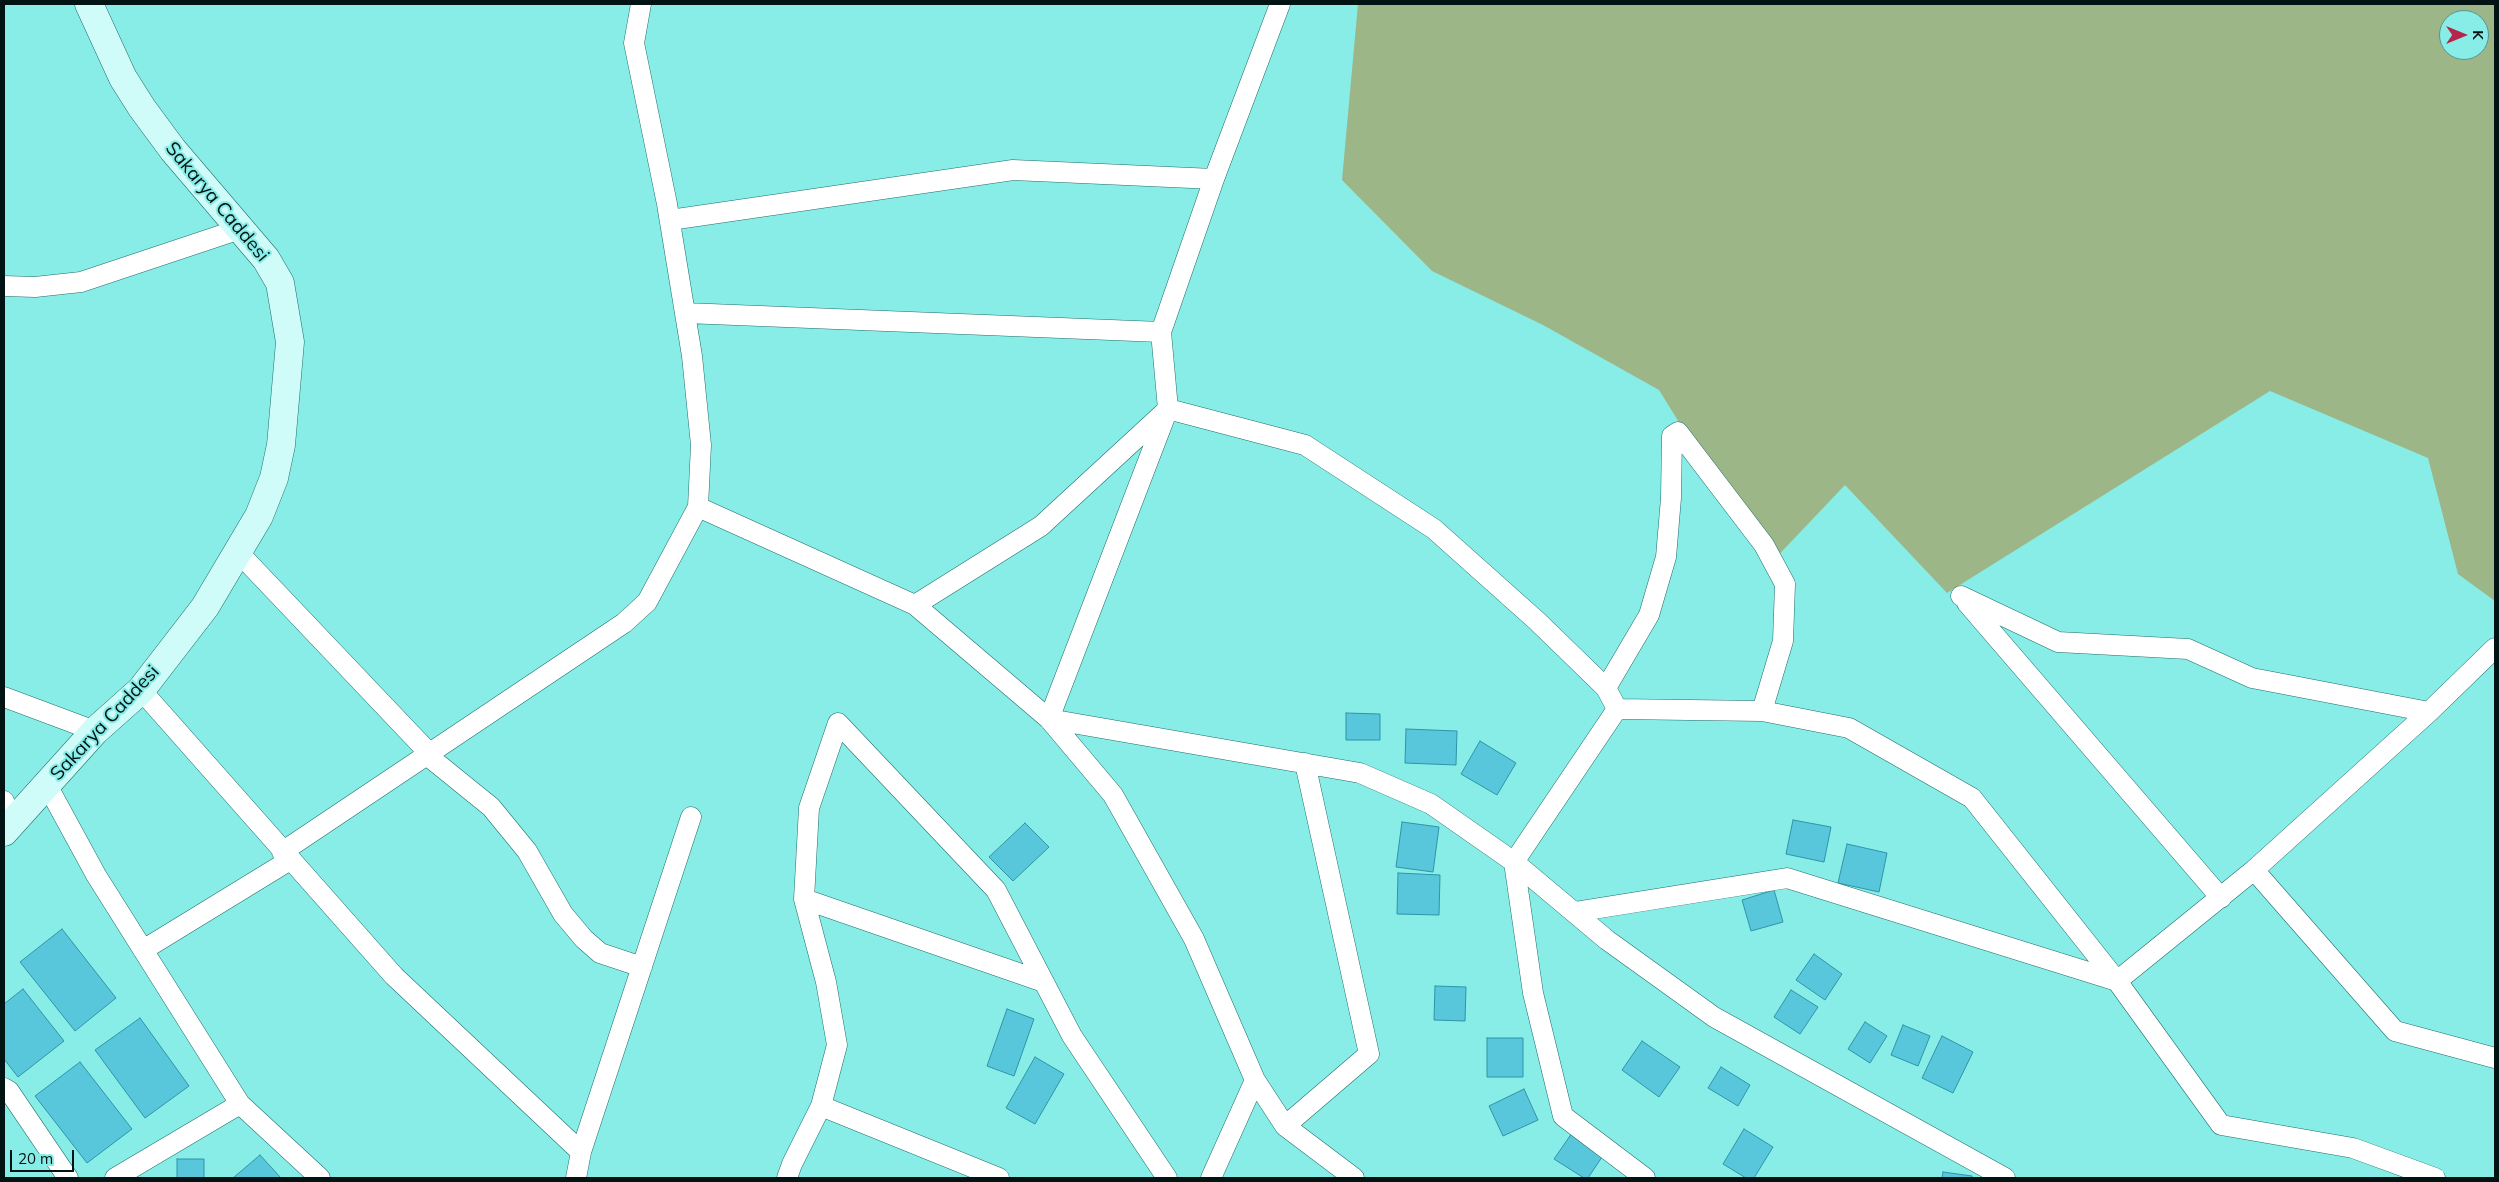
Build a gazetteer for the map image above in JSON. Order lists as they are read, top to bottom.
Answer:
{
  "streets": {
    "street": ["Sakarya Caddesi"]
  },
  "scale_bar": "20 m",
  "north": "right"
}
